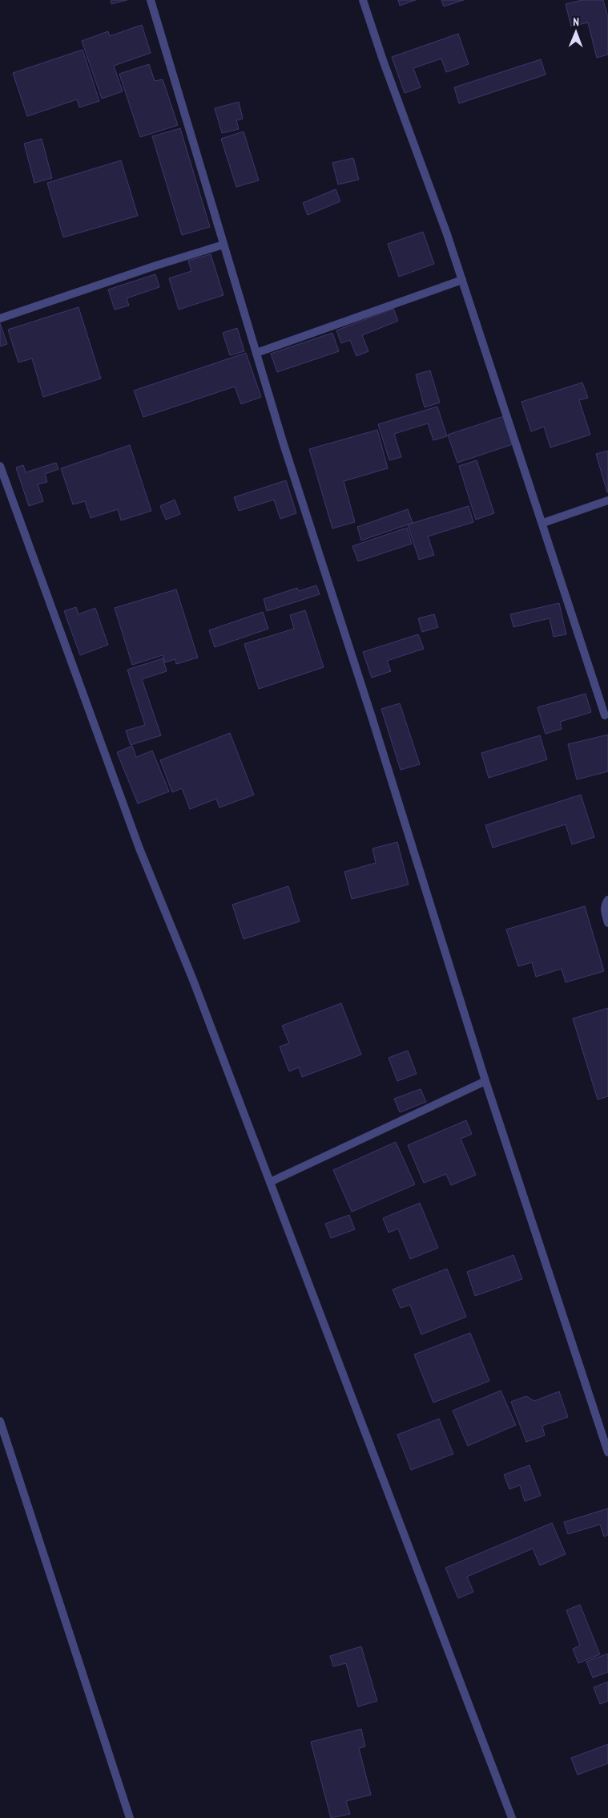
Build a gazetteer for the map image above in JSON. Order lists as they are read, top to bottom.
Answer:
{
  "north": "top"
}
